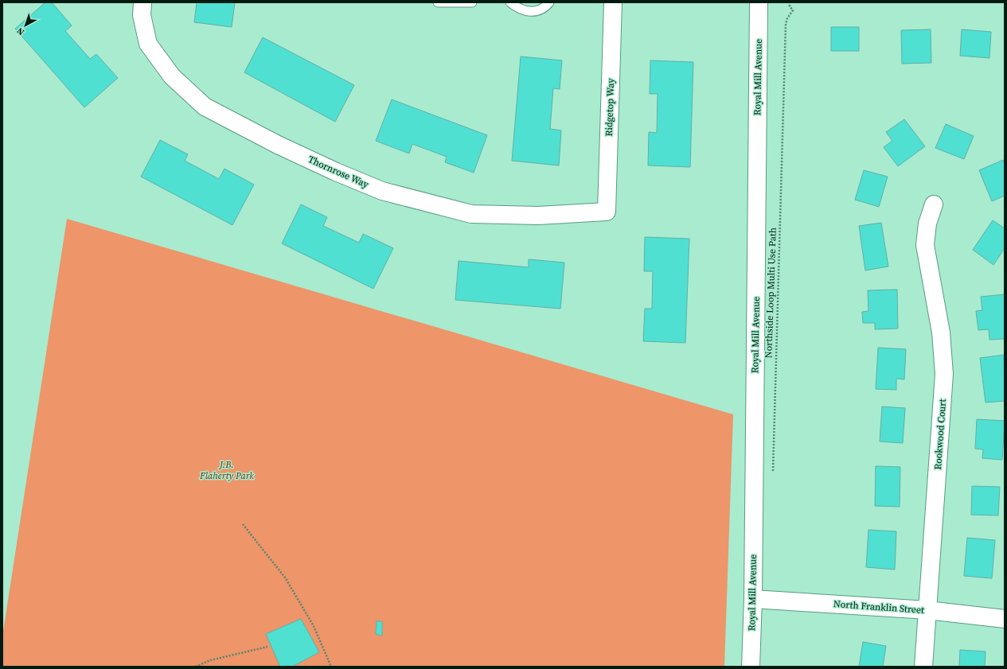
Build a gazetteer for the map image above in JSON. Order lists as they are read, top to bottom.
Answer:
{
  "streets": {
    "street": [
      "Royal Mill Avenue",
      "Ridgetop Way",
      "Thornrose Way",
      "Rookwood Court",
      "North Franklin Street"
    ],
    "path": ["Northside Loop Multi Use Path"]
  },
  "crossings": [
    ["Royal Mill Avenue", "North Franklin Street"],
    ["Ridgetop Way", "Thornrose Way"],
    ["Rookwood Court", "North Franklin Street"]
  ],
  "parks": ["J.B. Flaherty Park"],
  "north": "bottom left"
}
